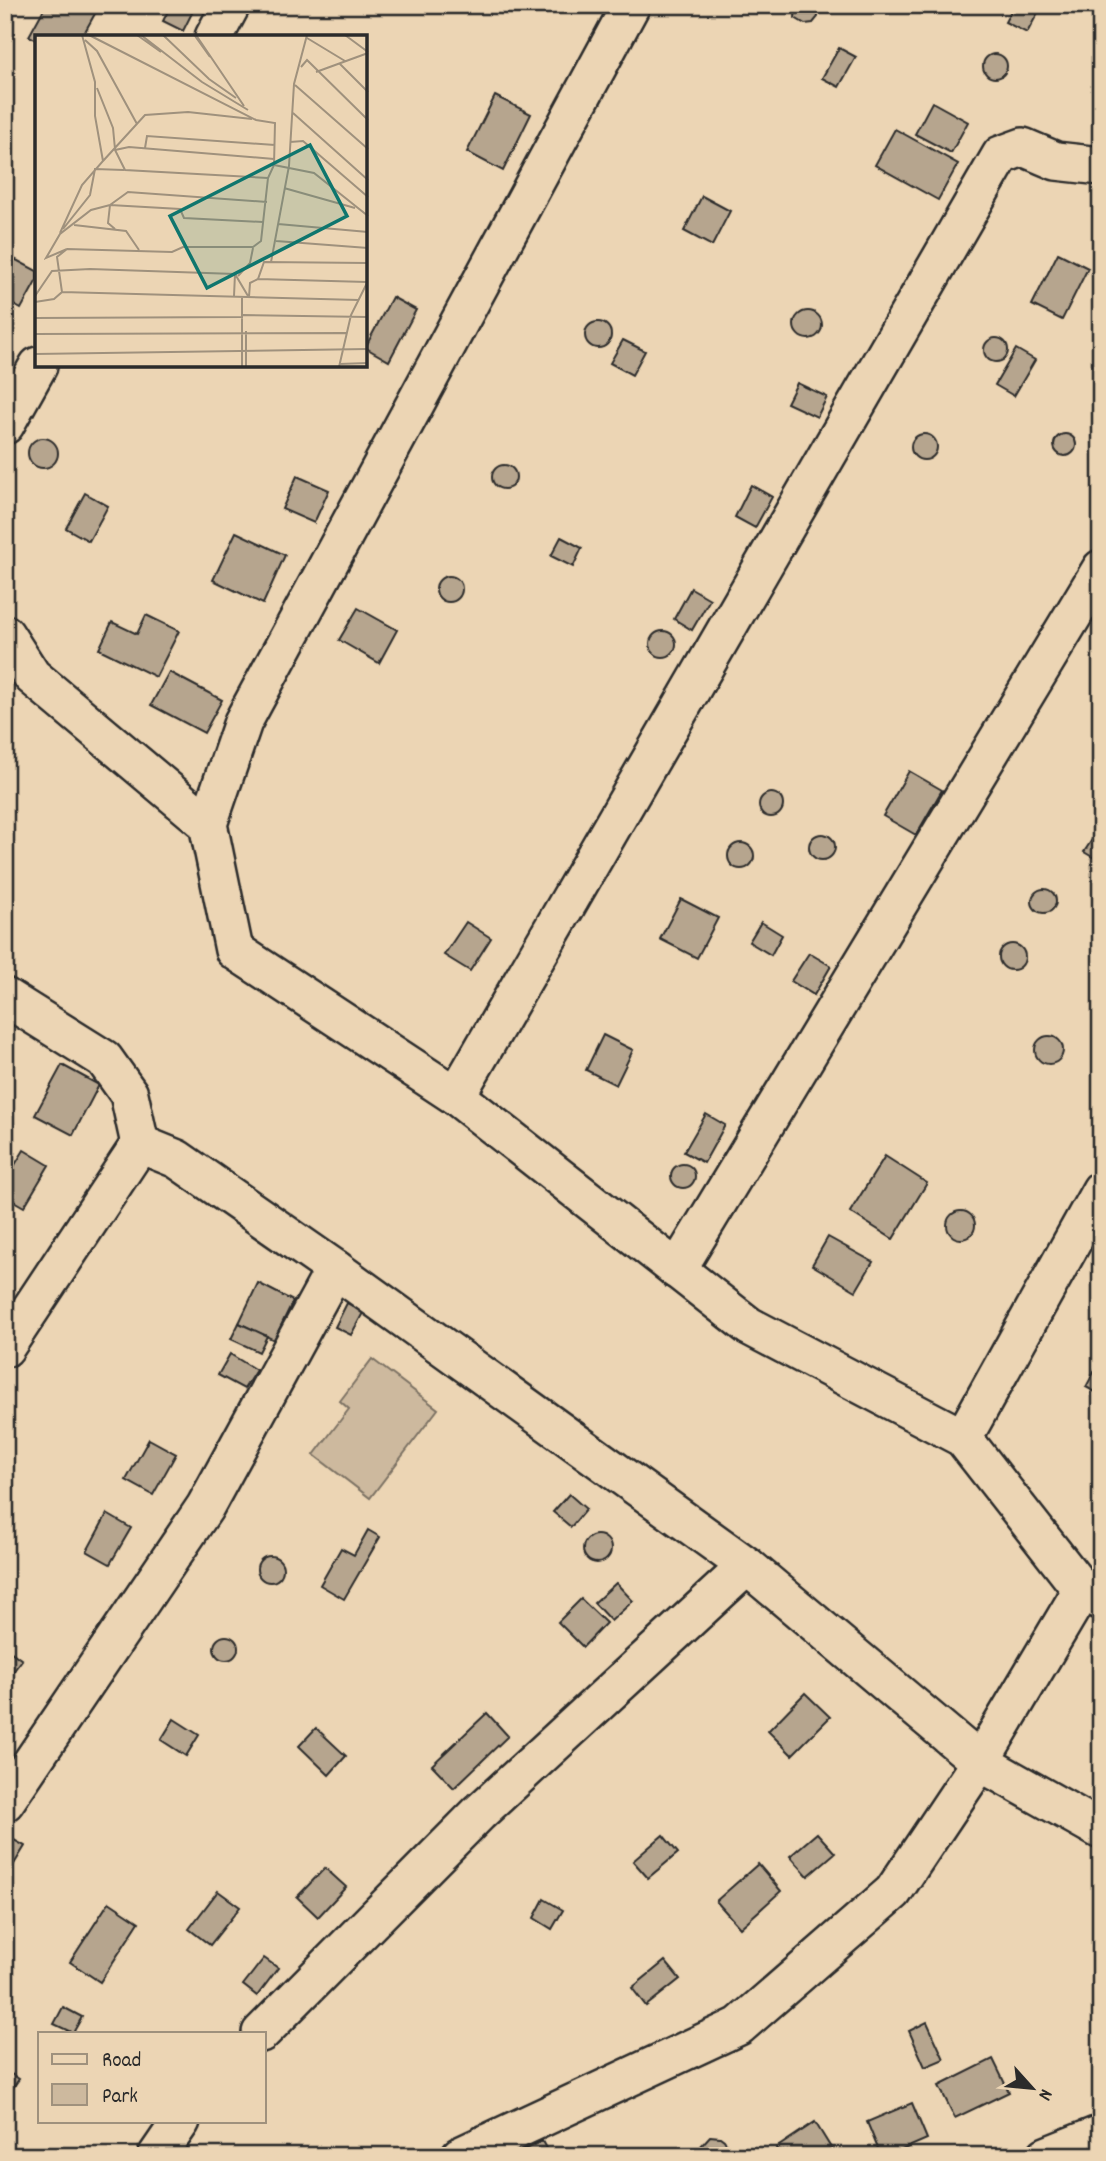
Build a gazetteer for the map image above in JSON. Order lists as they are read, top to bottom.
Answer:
{
  "legend": ["Road", "Park"],
  "north": "bottom right"
}
